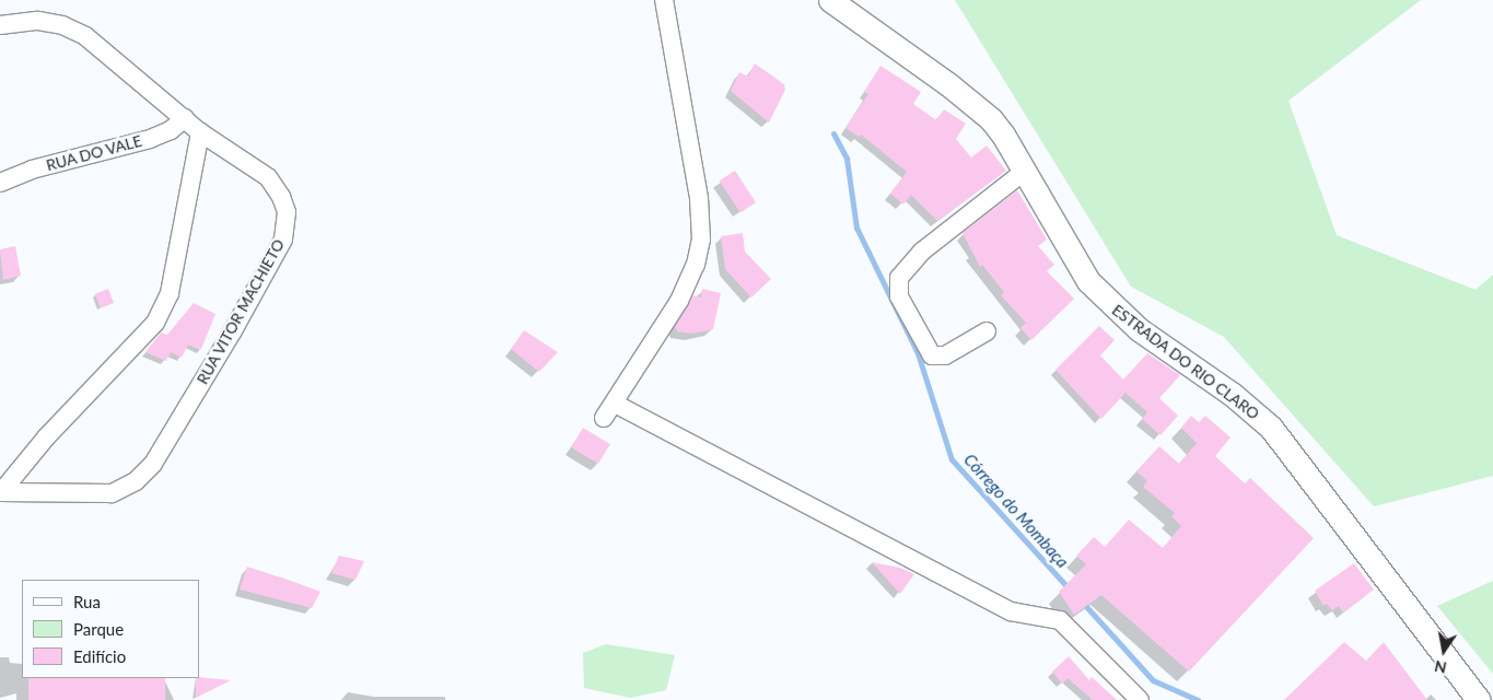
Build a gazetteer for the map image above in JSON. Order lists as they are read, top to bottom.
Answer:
{
  "streets": {
    "main road": ["ESTRADA DO RIO CLARO"],
    "street": ["RUA DO VALE", "RUA VITOR MACHIETO"]
  },
  "crossings": [
    ["RUA DO VALE", "RUA VITOR MACHIETO"]
  ],
  "water": ["Córrego do Mombaça"],
  "legend": ["Rua", "Parque", "Edifício"],
  "north": "bottom"
}
